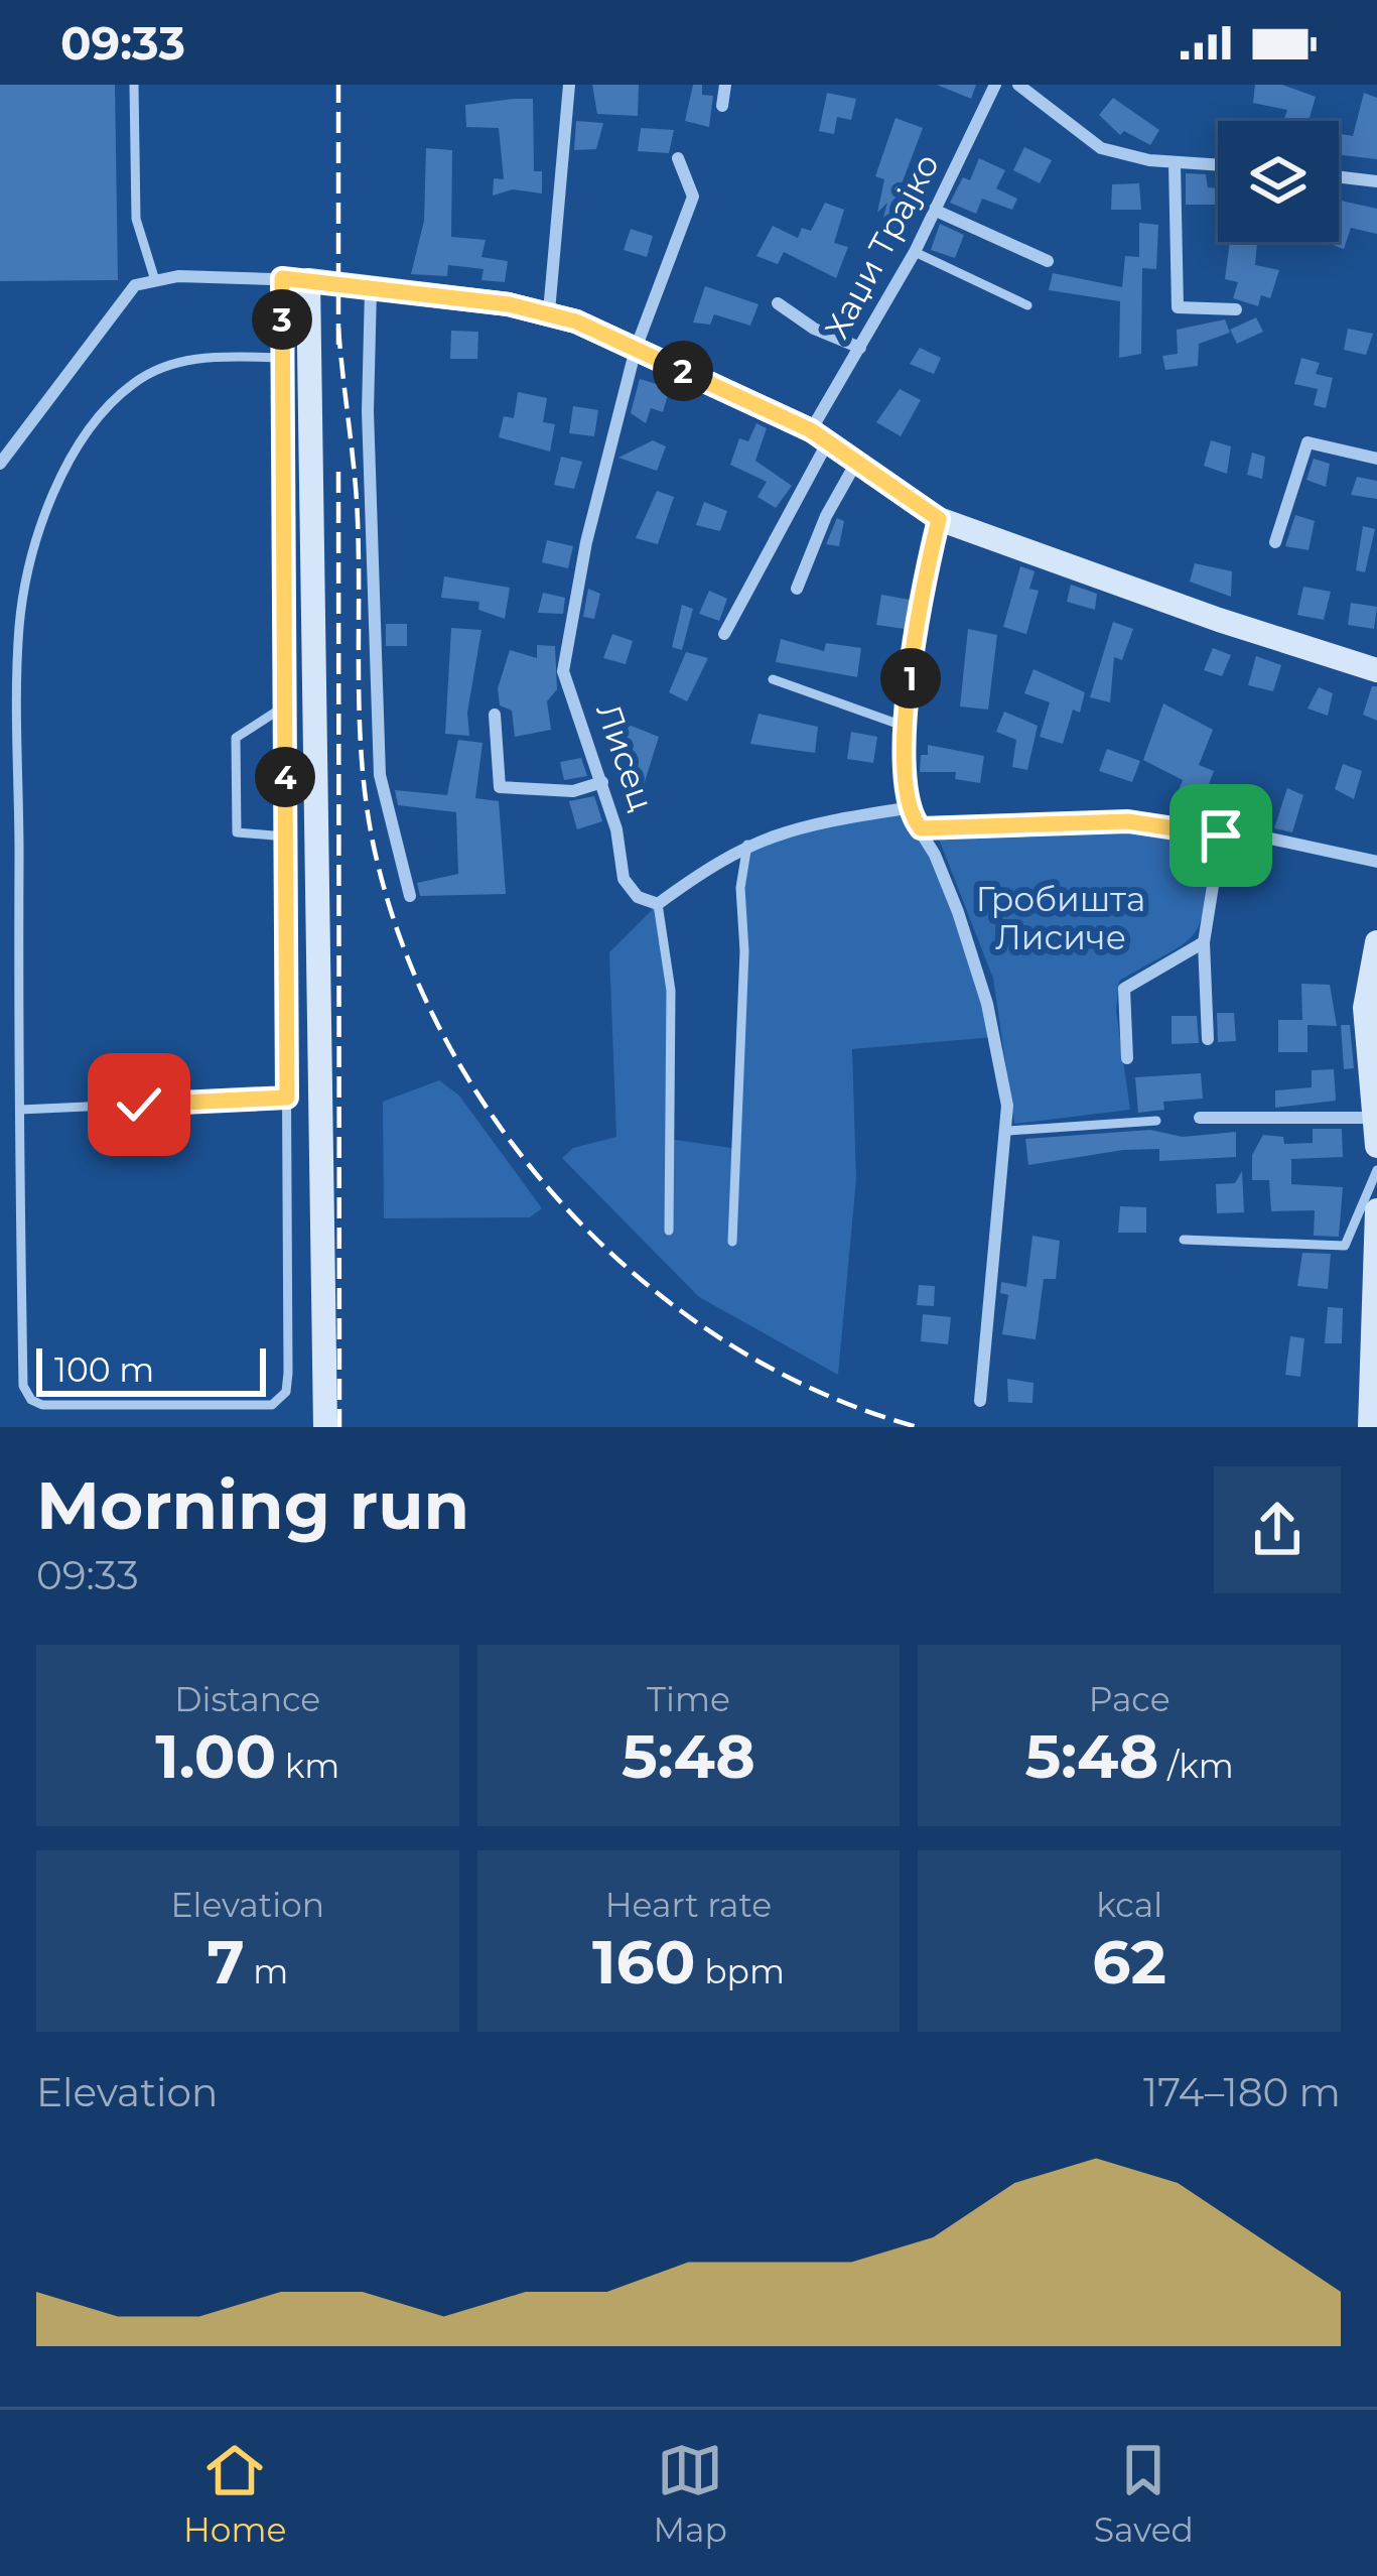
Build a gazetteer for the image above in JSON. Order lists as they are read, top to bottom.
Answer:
{
  "streets": {
    "street": ["Хаџи Трајко", "Лисец"]
  },
  "parks": ["Гробишта Лисиче"],
  "scale_bar": "100 m",
  "page": {
    "status": "09:33",
    "pins": [
      "3",
      "2",
      "1",
      "4"
    ],
    "scale": "100 m",
    "heading": ["Morning run", "09:33"],
    "stats": [
      ["Distance", "1.00 km"],
      ["Time", "5:48"],
      ["Pace", "5:48 /km"],
      ["Elevation", "7 m"],
      ["Heart rate", "160 bpm"],
      ["kcal", "62"]
    ],
    "chart": ["Elevation", "174–180 m"],
    "tabs": ["Home", "Map", "Saved"]
  }
}
